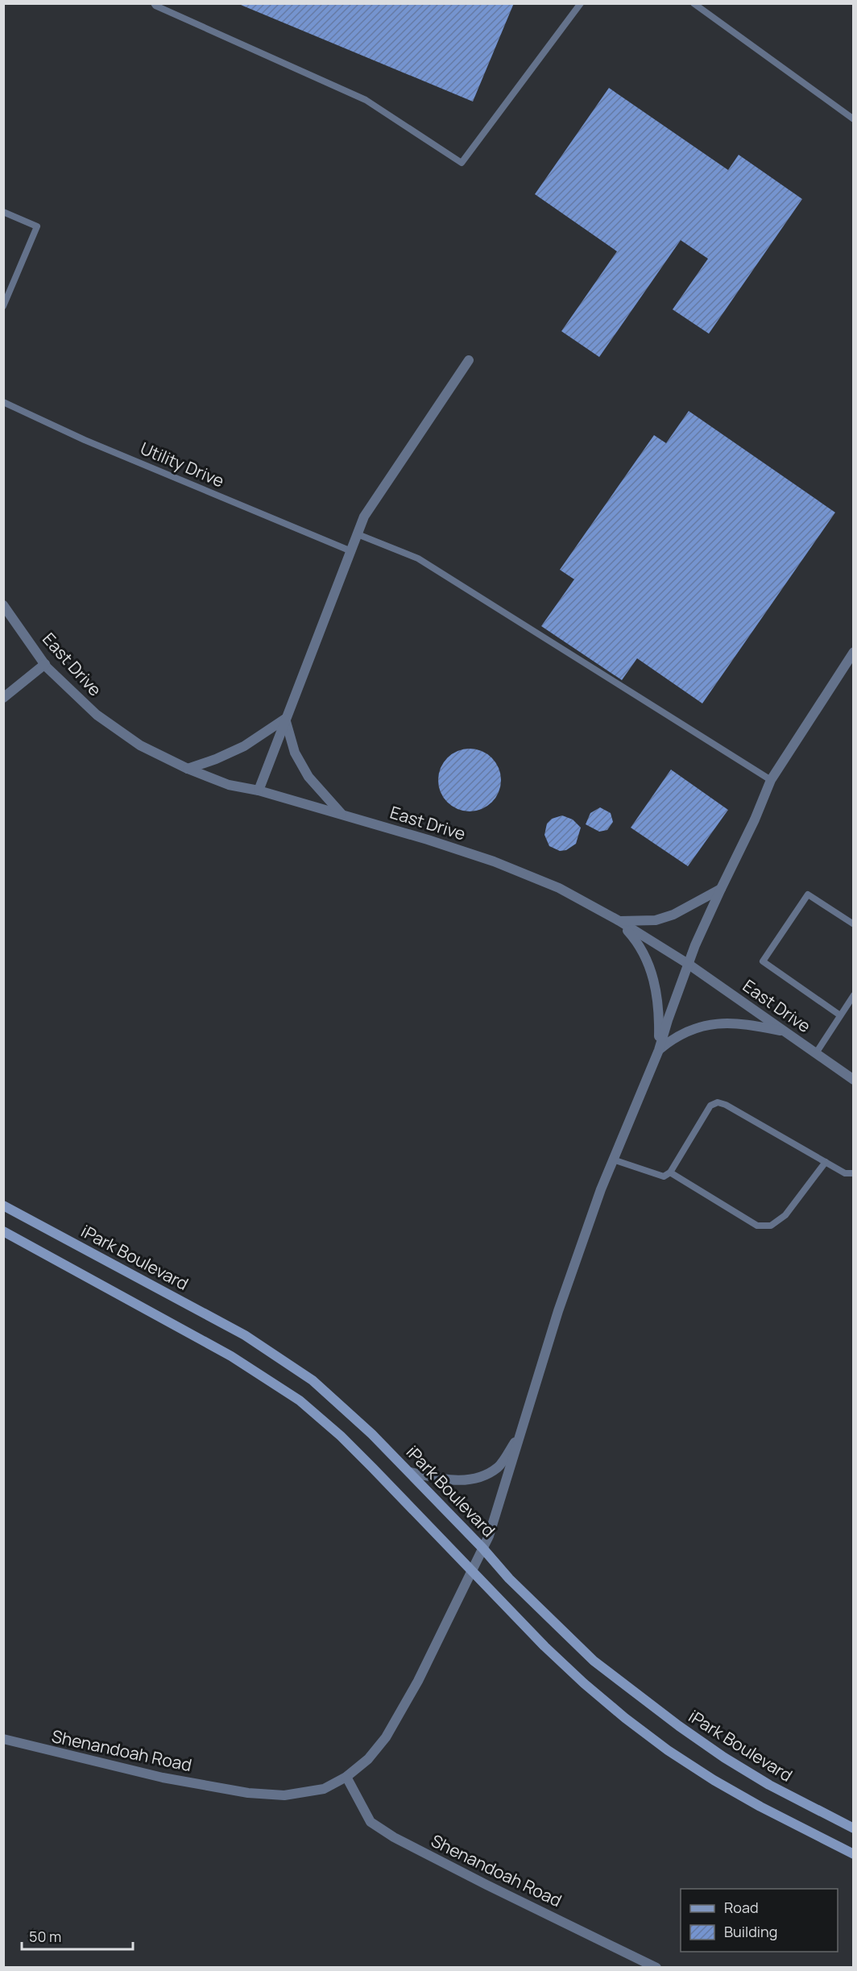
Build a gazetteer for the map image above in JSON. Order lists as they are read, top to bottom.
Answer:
{
  "streets": {
    "main road": ["iPark Boulevard"],
    "street": ["East Drive", "Shenandoah Road"],
    "lane": ["Utility Drive"]
  },
  "crossings": [
    ["East Drive", "Shenandoah Road"],
    ["iPark Boulevard", "Shenandoah Road"]
  ],
  "legend": ["Road", "Building"],
  "scale_bar": "50 m"
}
